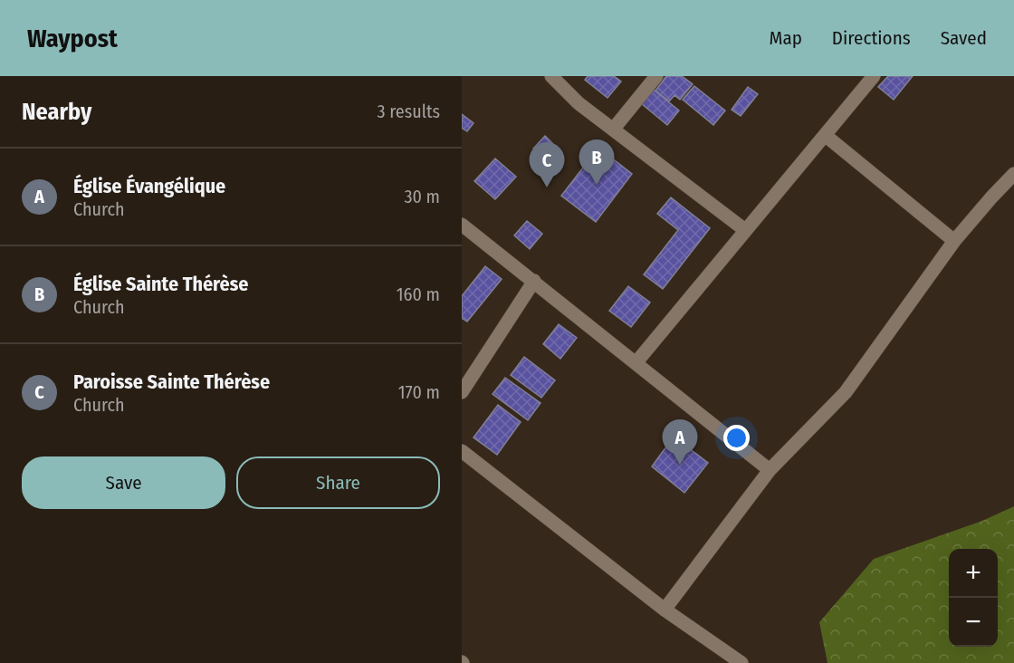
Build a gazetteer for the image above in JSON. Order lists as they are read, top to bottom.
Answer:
{
  "page": {
    "header": "Waypost",
    "nav": ["Map", "Directions", "Saved"],
    "heading": ["Nearby", "3 results"],
    "pins": ["B", "C", "A"],
    "list": [
      {
        "mark": "A",
        "name": "Église Évangélique",
        "note": "Church",
        "value": "30 m"
      },
      {
        "mark": "B",
        "name": "Église Sainte Thérèse",
        "note": "Church",
        "value": "160 m"
      },
      {
        "mark": "C",
        "name": "Paroisse Sainte Thérèse",
        "note": "Church",
        "value": "170 m"
      }
    ],
    "buttons": ["Save", "Share"],
    "map_buttons": ["+", "−"]
  }
}
